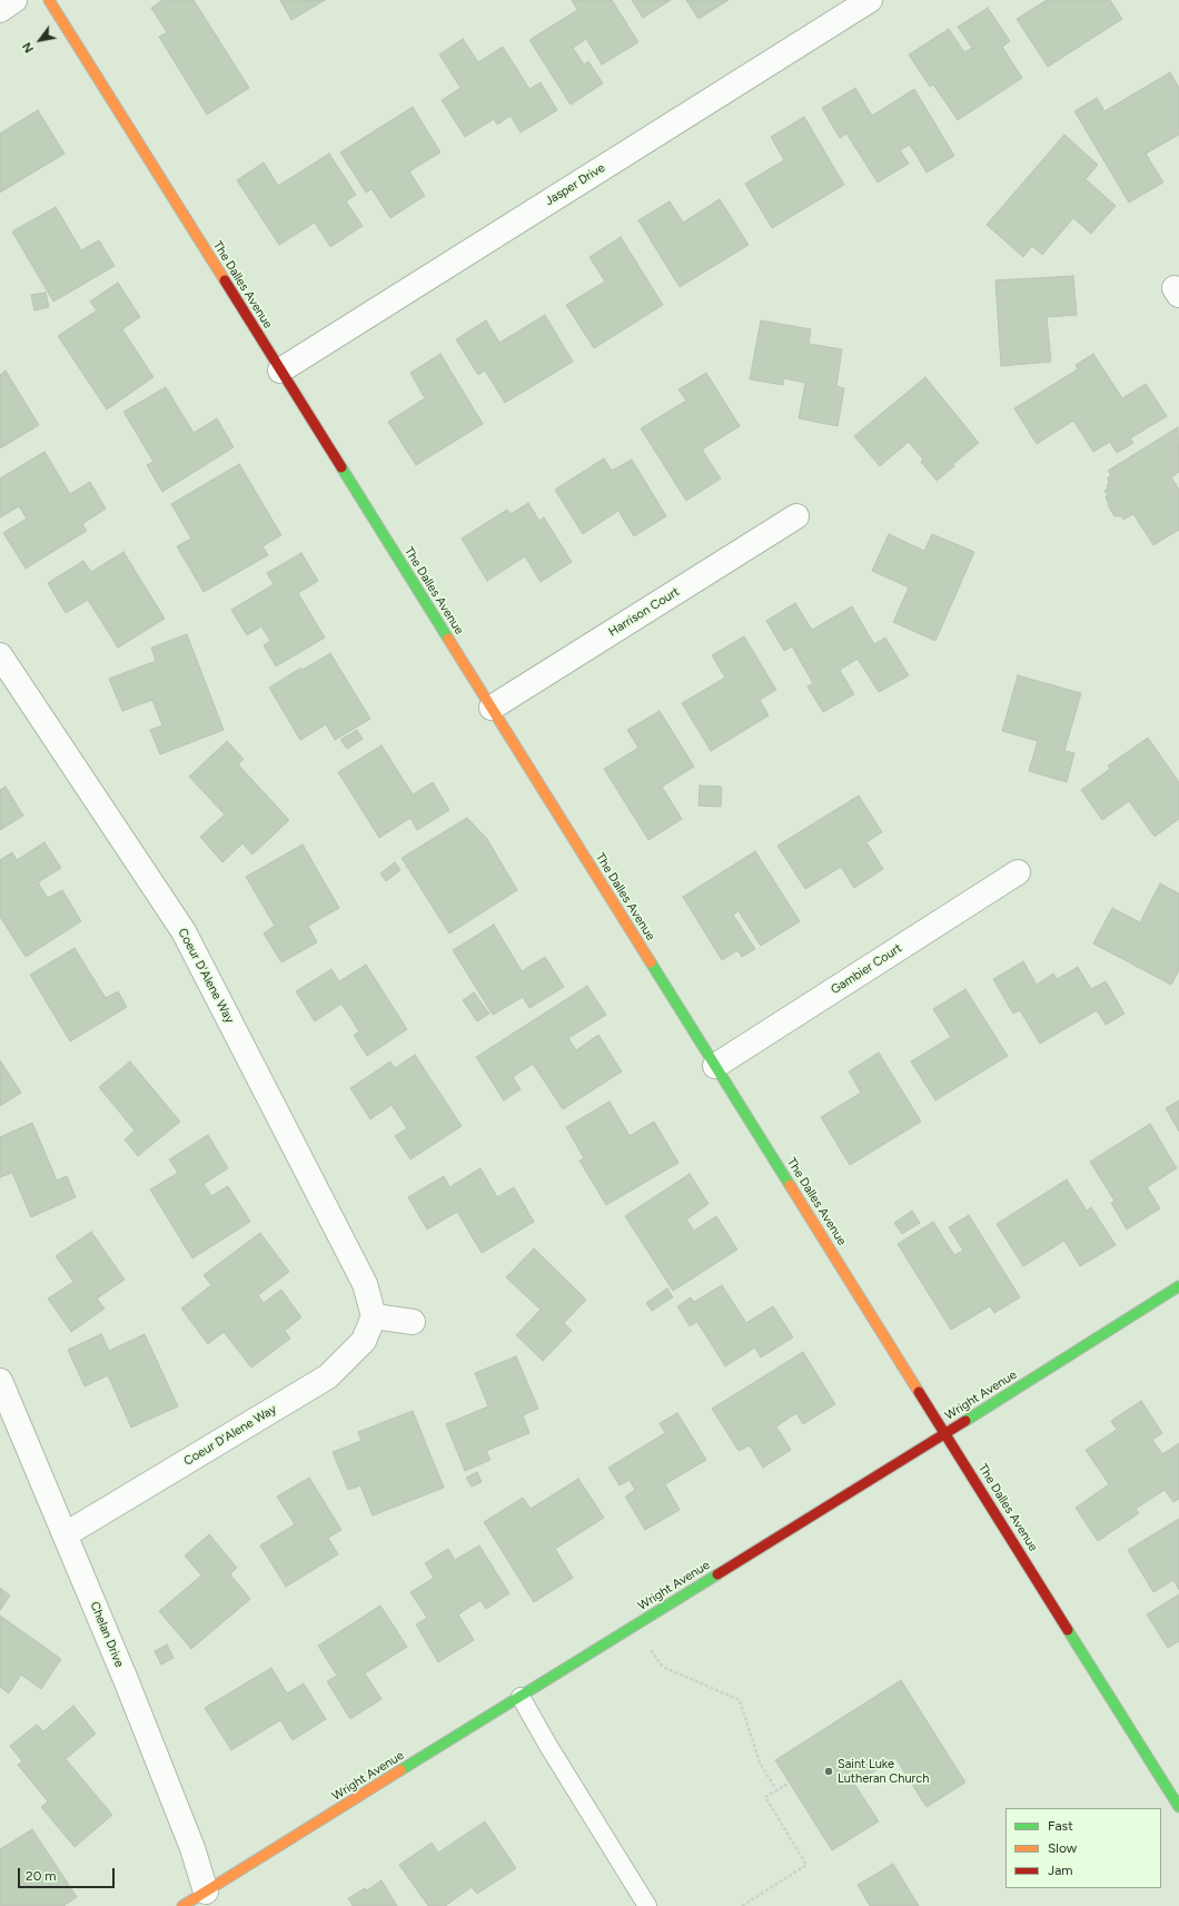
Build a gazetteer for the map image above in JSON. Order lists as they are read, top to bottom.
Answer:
{
  "streets": {
    "street": [
      "Jasper Drive",
      "The Dalles Avenue",
      "Harrison Court",
      "Gambier Court",
      "Coeur D'Alene Way",
      "Wright Avenue",
      "Chelan Drive"
    ]
  },
  "crossings": [
    ["Jasper Drive", "The Dalles Avenue"],
    ["The Dalles Avenue", "Harrison Court"],
    ["The Dalles Avenue", "Gambier Court"],
    ["The Dalles Avenue", "Wright Avenue"],
    ["Coeur D'Alene Way", "Chelan Drive"],
    ["Wright Avenue", "Chelan Drive"]
  ],
  "places": ["Saint Luke Lutheran Church"],
  "legend": ["Fast", "Slow", "Jam"],
  "scale_bar": "20 m",
  "north": "bottom left"
}
